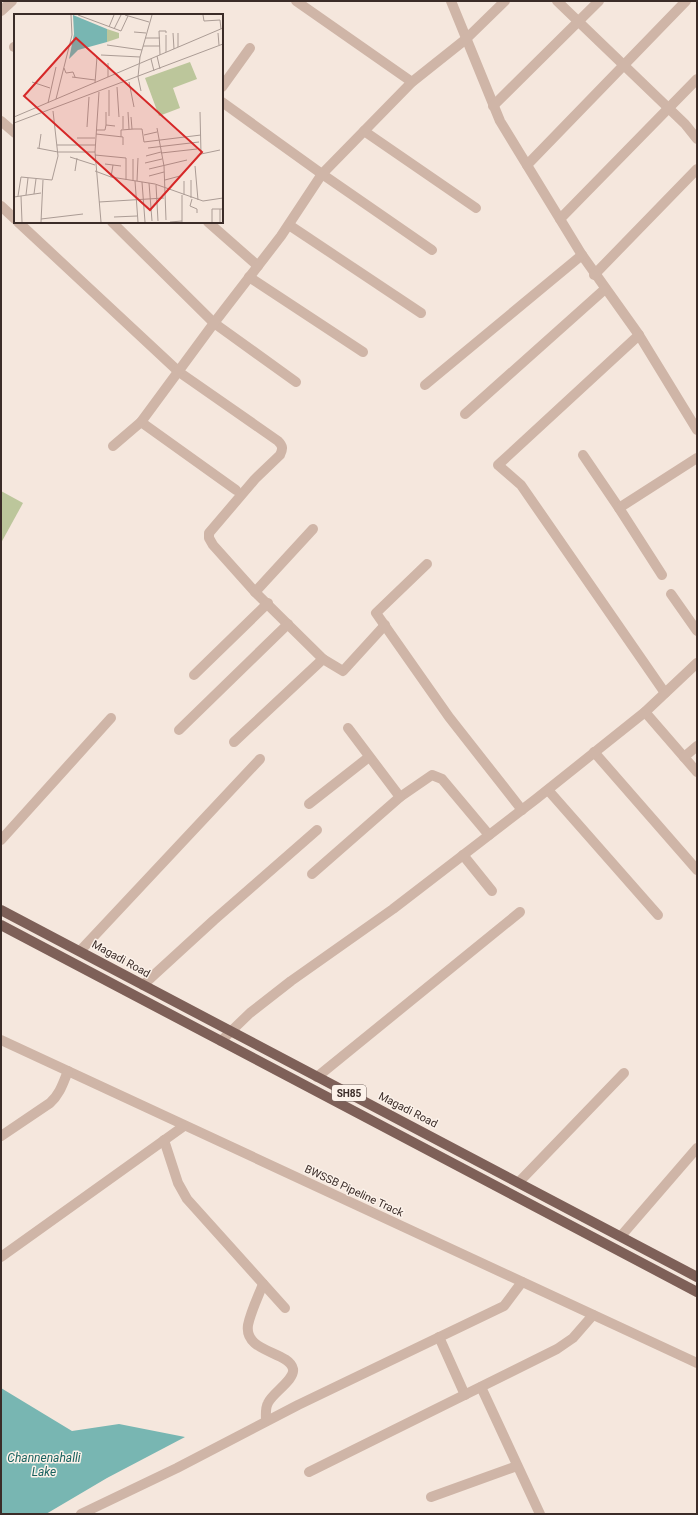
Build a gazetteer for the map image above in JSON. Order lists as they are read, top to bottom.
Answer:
{
  "streets": {
    "main road": ["Magadi Road", "SH85"],
    "street": ["BWSSB Pipeline Track"]
  },
  "water": ["Channenahalli Lake"]
}
